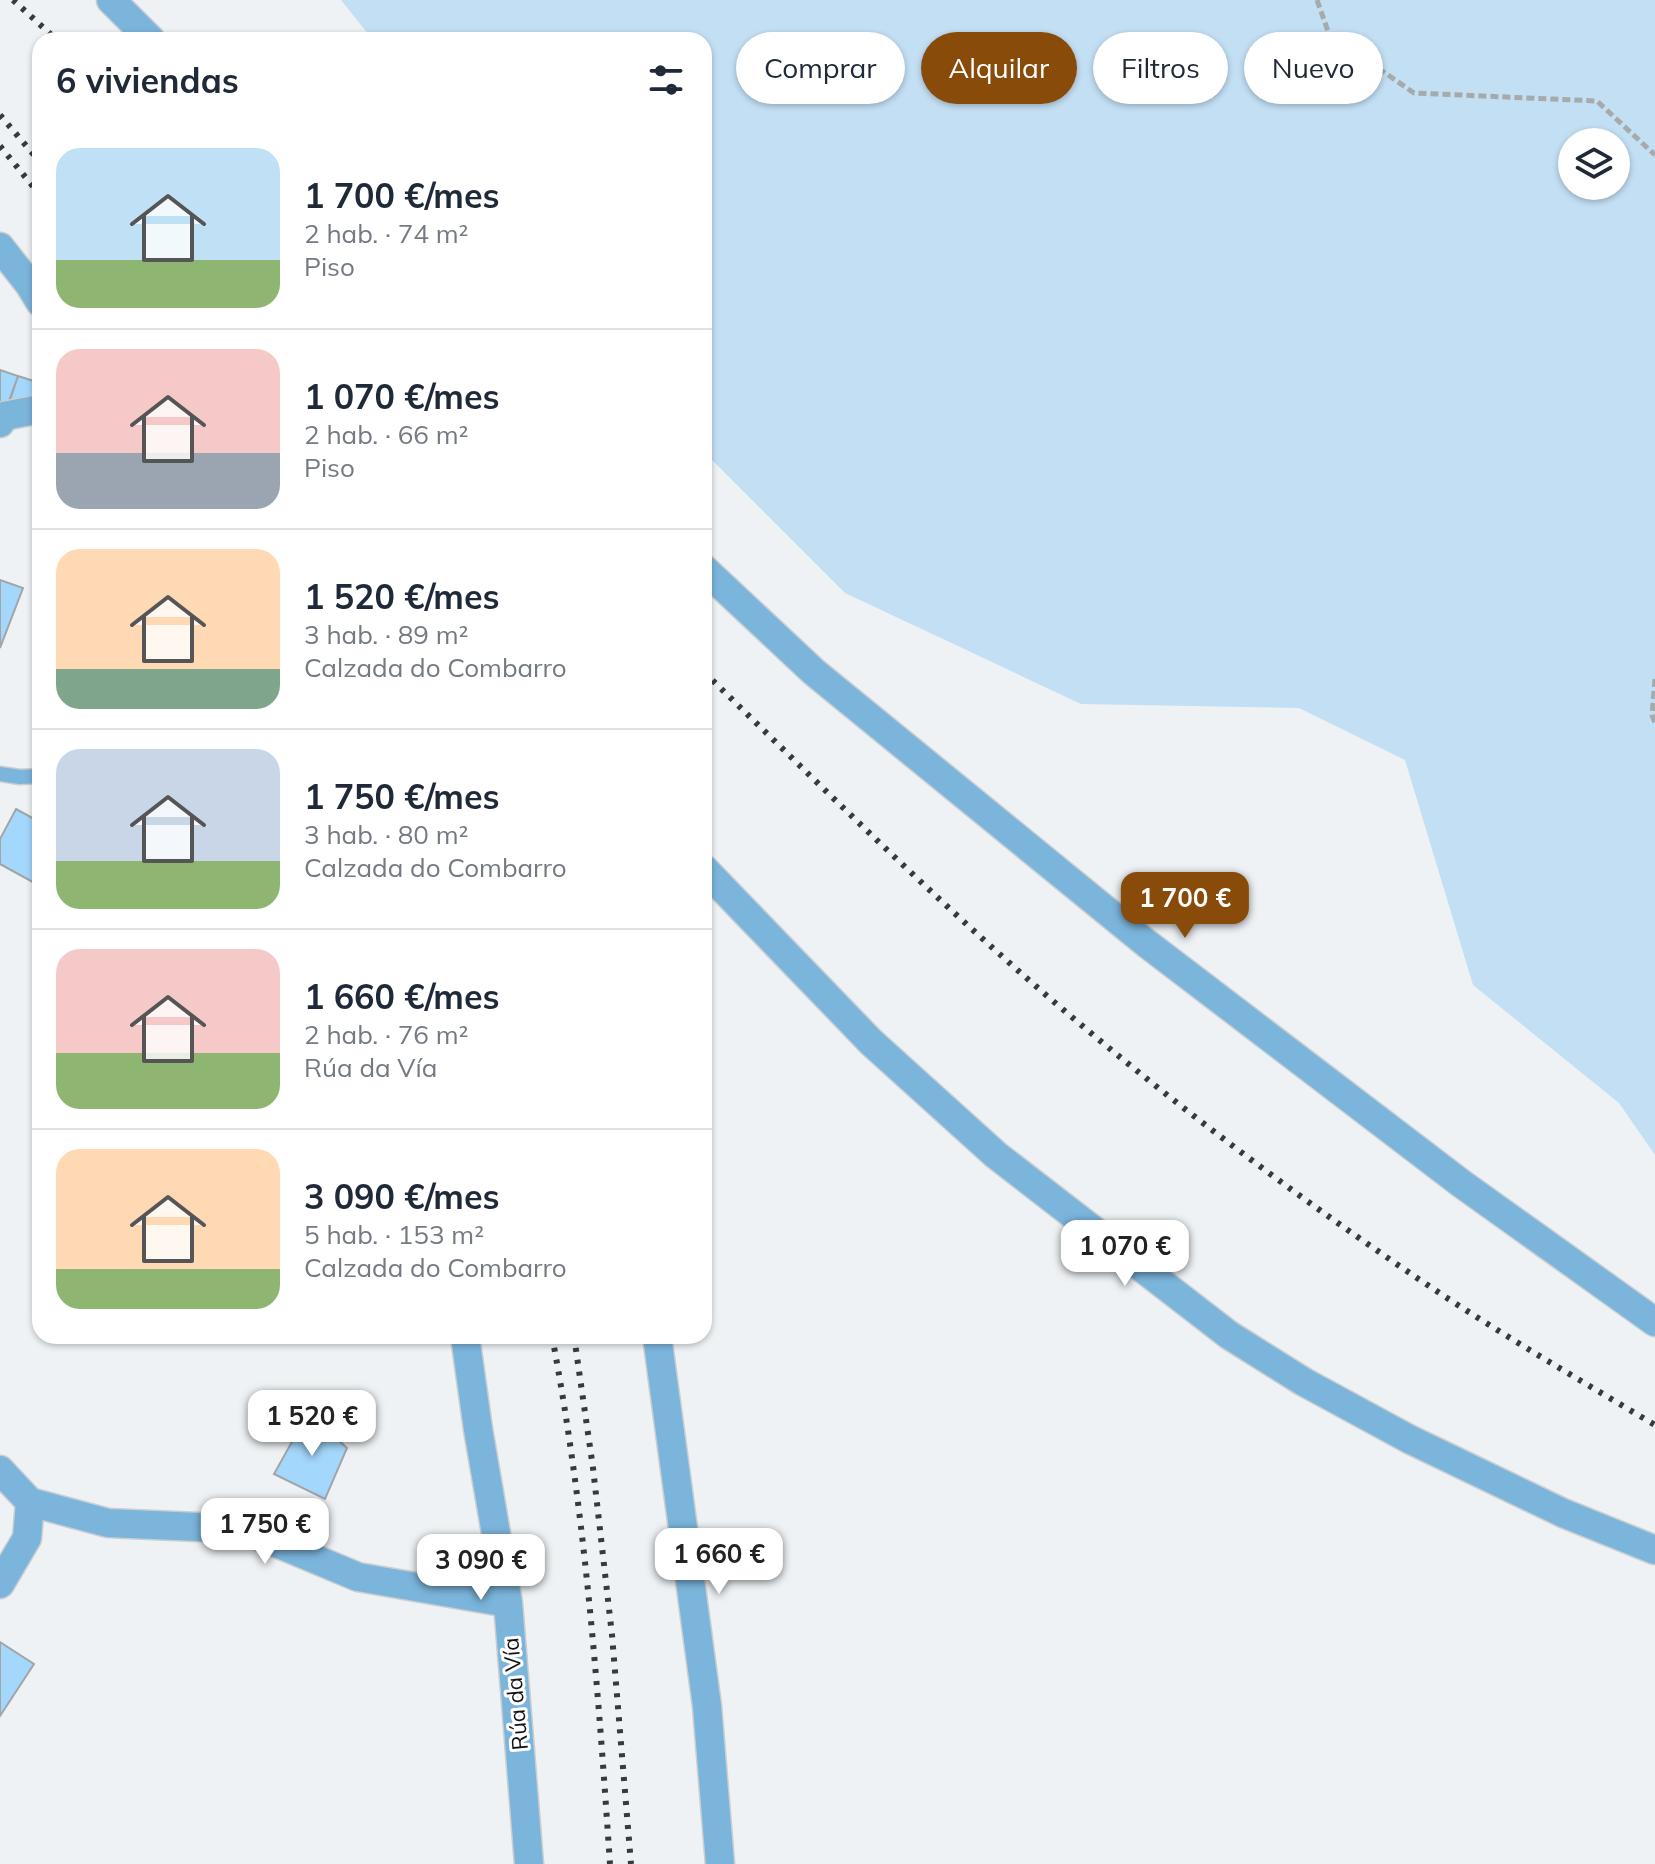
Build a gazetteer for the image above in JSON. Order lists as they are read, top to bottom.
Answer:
{
  "streets": {
    "street": ["Rúa da Vía"]
  },
  "page": {
    "chip": [
      "Comprar",
      "Alquilar",
      "Filtros",
      "Nuevo"
    ],
    "heading": "6 viviendas",
    "list": [
      {
        "name": "1 700 €/mes",
        "note": "2 hab. · 74 m² · Piso"
      },
      {
        "name": "1 070 €/mes",
        "note": "2 hab. · 66 m² · Piso"
      },
      {
        "name": "1 520 €/mes",
        "note": "3 hab. · 89 m² · Calzada do Combarro"
      },
      {
        "name": "1 750 €/mes",
        "note": "3 hab. · 80 m² · Calzada do Combarro"
      },
      {
        "name": "1 660 €/mes",
        "note": "2 hab. · 76 m² · Rúa da Vía"
      },
      {
        "name": "3 090 €/mes",
        "note": "5 hab. · 153 m² · Calzada do Combarro"
      }
    ],
    "price": [
      "1 700 €",
      "1 070 €",
      "1 520 €",
      "1 750 €",
      "1 660 €",
      "3 090 €"
    ]
  }
}
